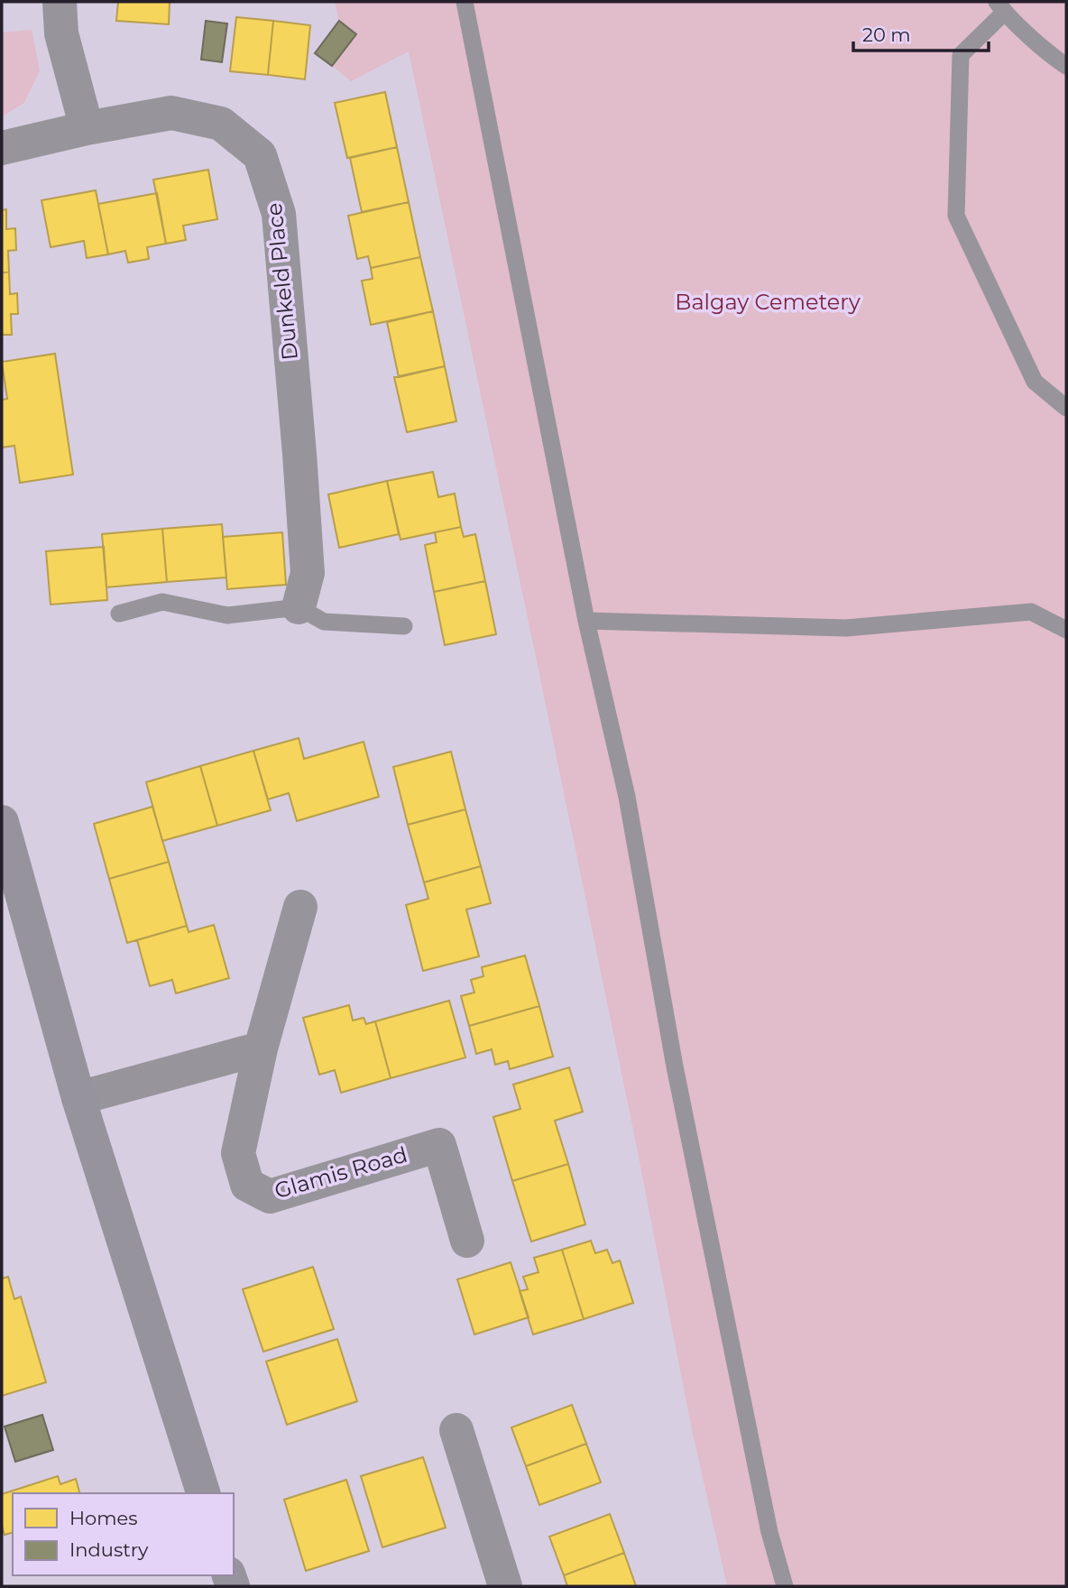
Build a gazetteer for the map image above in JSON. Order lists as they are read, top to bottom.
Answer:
{
  "streets": {
    "street": ["Dunkeld Place", "Glamis Road"]
  },
  "parks": ["Balgay Cemetery"],
  "legend": ["Homes", "Industry"],
  "scale_bar": "20 m"
}
